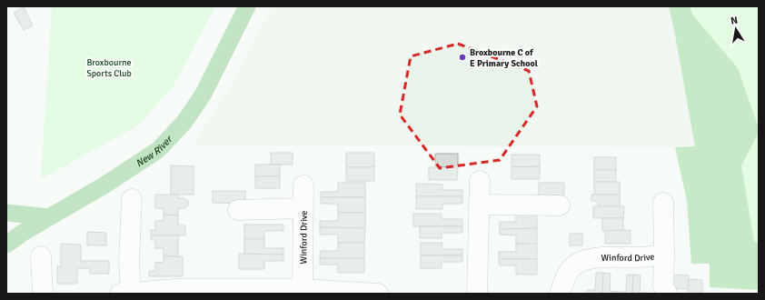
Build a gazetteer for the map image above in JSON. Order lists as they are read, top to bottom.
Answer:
{
  "streets": {
    "street": ["Winford Drive"]
  },
  "water": ["New River"],
  "parks": ["Broxbourne Sports Club"],
  "places": ["Broxbourne C of E Primary School"],
  "north": "top"
}
